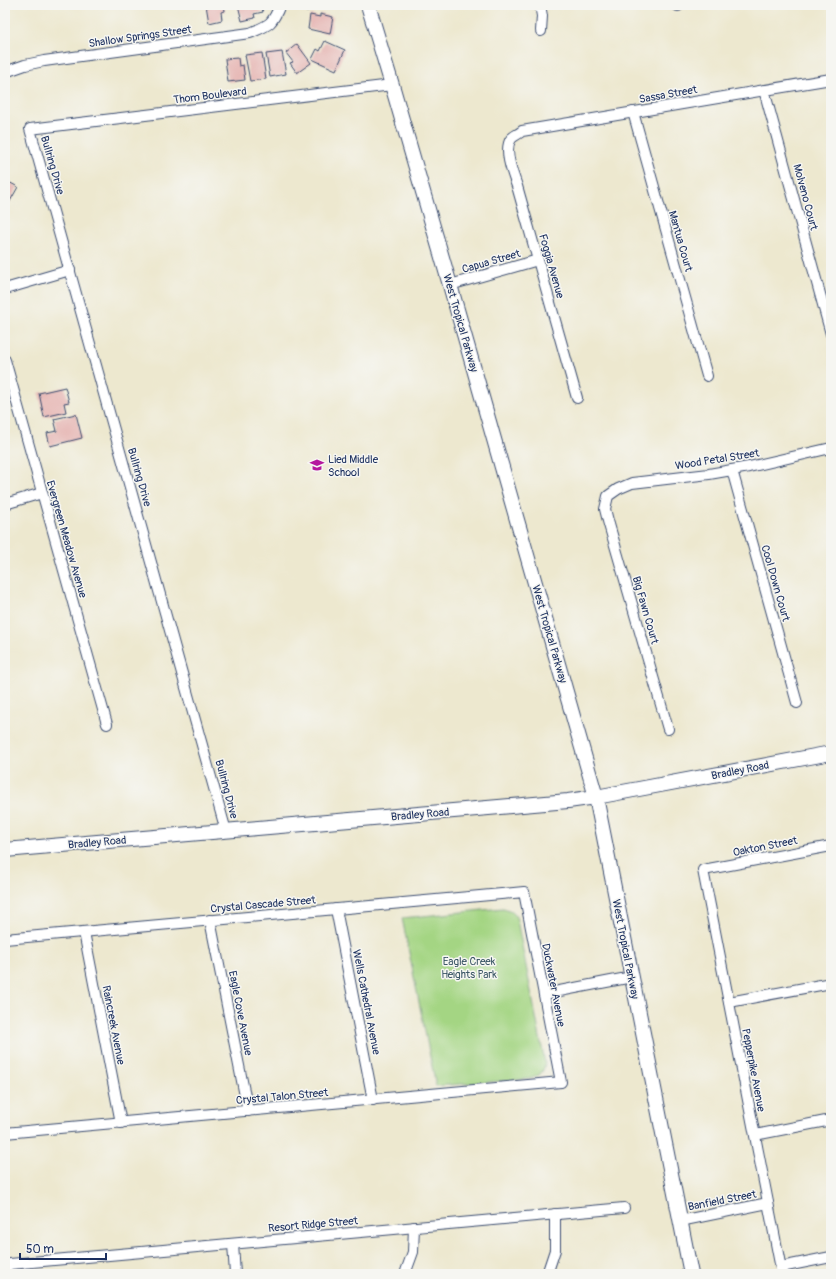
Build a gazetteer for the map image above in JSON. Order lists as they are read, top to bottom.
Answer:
{
  "streets": {
    "main road": ["West Tropical Parkway", "Bradley Road"],
    "street": [
      "Shallow Springs Street",
      "Sassa Street",
      "Thom Boulevard",
      "Bullring Drive",
      "Molveno Court",
      "Mantua Court",
      "Capua Street",
      "Foggia Avenue",
      "Wood Petal Street",
      "Evergreen Meadow Avenue",
      "Cool Down Court",
      "Big Fawn Court",
      "Oakton Street",
      "Crystal Cascade Street",
      "Duckwater Avenue",
      "Wells Cathedral Avenue",
      "Eagle Cove Avenue",
      "Raincreek Avenue",
      "Pepperpike Avenue",
      "Crystal Talon Street",
      "Banfield Street",
      "Resort Ridge Street"
    ]
  },
  "crossings": [
    ["Sassa Street", "Molveno Court"],
    ["Sassa Street", "Mantua Court"],
    ["Sassa Street", "Foggia Avenue"],
    ["Thom Boulevard", "Bullring Drive"],
    ["Thom Boulevard", "West Tropical Parkway"],
    ["Bullring Drive", "Bradley Road"],
    ["Capua Street", "Foggia Avenue"],
    ["Capua Street", "West Tropical Parkway"],
    ["West Tropical Parkway", "Bradley Road"],
    ["West Tropical Parkway", "Banfield Street"],
    ["Wood Petal Street", "Cool Down Court"],
    ["Wood Petal Street", "Big Fawn Court"],
    ["Oakton Street", "Pepperpike Avenue"],
    ["Crystal Cascade Street", "Duckwater Avenue"],
    ["Crystal Cascade Street", "Wells Cathedral Avenue"],
    ["Crystal Cascade Street", "Eagle Cove Avenue"],
    ["Crystal Cascade Street", "Raincreek Avenue"],
    ["Duckwater Avenue", "Crystal Talon Street"],
    ["Wells Cathedral Avenue", "Crystal Talon Street"],
    ["Eagle Cove Avenue", "Crystal Talon Street"],
    ["Raincreek Avenue", "Crystal Talon Street"],
    ["Pepperpike Avenue", "Banfield Street"]
  ],
  "parks": ["Eagle Creek Heights Park"],
  "places": {
    "school or university": ["Lied Middle School"]
  },
  "scale_bar": "50 m"
}
